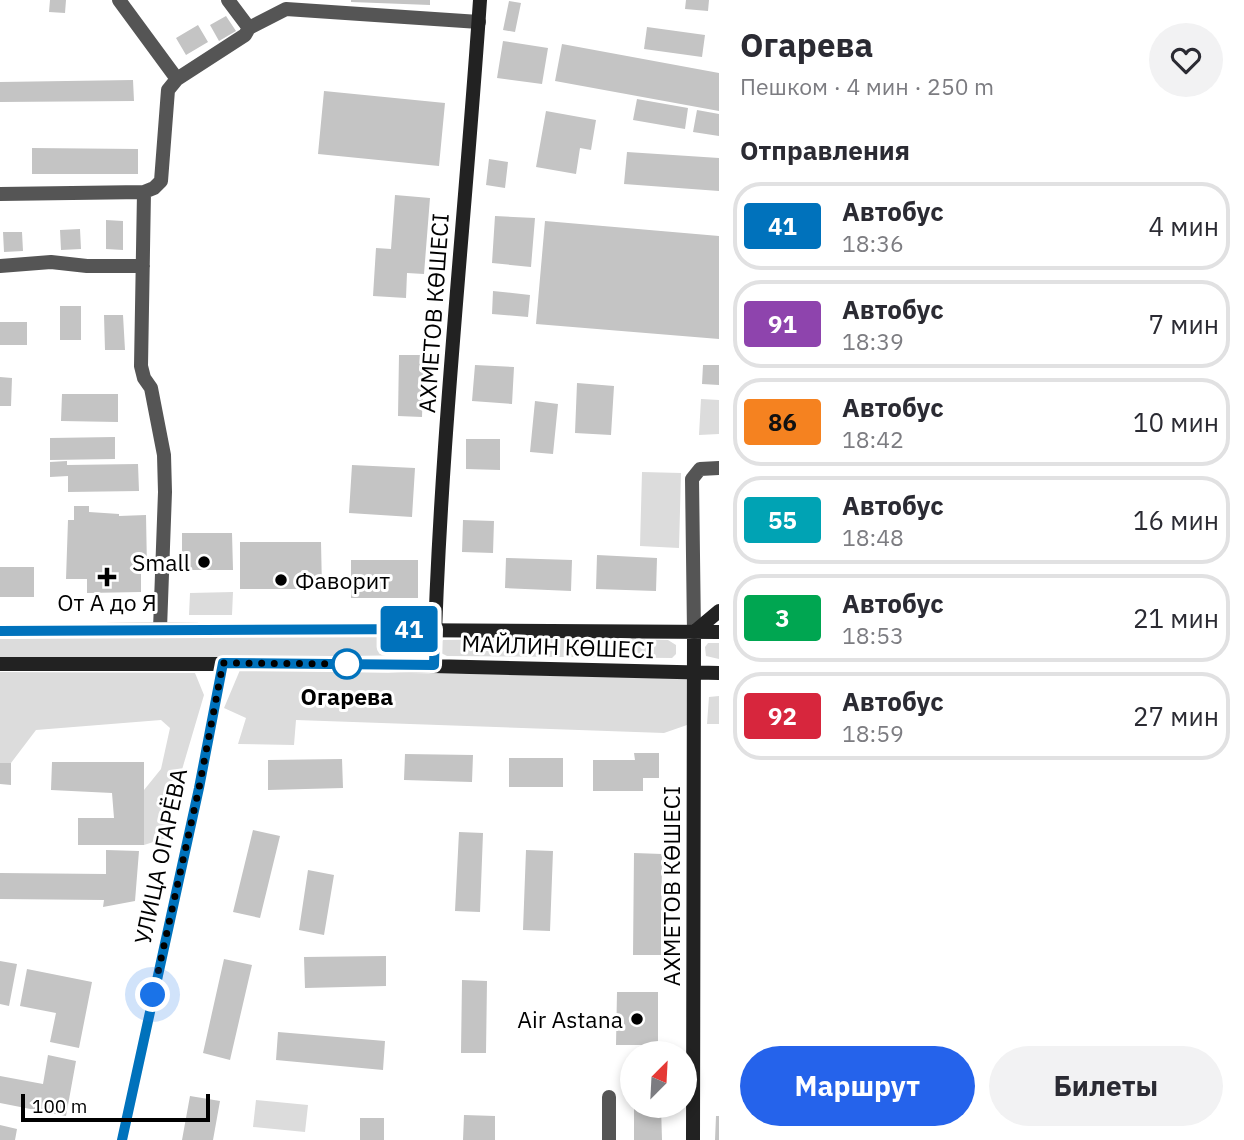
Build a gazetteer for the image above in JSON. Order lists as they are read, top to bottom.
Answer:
{
  "streets": {
    "main road": ["АХМЕТОВ КӨШЕСІ", "МАЙЛИН КӨШЕСІ"],
    "street": ["УЛИЦА ОГАРЁВА"]
  },
  "crossings": [
    ["АХМЕТОВ КӨШЕСІ", "МАЙЛИН КӨШЕСІ"],
    ["МАЙЛИН КӨШЕСІ", "УЛИЦА ОГАРЁВА"]
  ],
  "places": {
    "other": [
      "Small",
      "Фаворит",
      "Огарева",
      "Air Astana"
    ],
    "health": ["От А до Я"]
  },
  "lines": ["bus line 41"],
  "scale_bar": "100 m",
  "north": "top right",
  "page": {
    "on_map": "41",
    "heading": [
      ["Огарева", "Пешком · 4 мин · 250 m"],
      "Отправления"
    ],
    "list": [
      {
        "mark": "41",
        "name": "Автобус",
        "note": "18:36",
        "value": "4 мин"
      },
      {
        "mark": "91",
        "name": "Автобус",
        "note": "18:39",
        "value": "7 мин"
      },
      {
        "mark": "86",
        "name": "Автобус",
        "note": "18:42",
        "value": "10 мин"
      },
      {
        "mark": "55",
        "name": "Автобус",
        "note": "18:48",
        "value": "16 мин"
      },
      {
        "mark": "3",
        "name": "Автобус",
        "note": "18:53",
        "value": "21 мин"
      },
      {
        "mark": "92",
        "name": "Автобус",
        "note": "18:59",
        "value": "27 мин"
      }
    ],
    "buttons": ["Маршрут", "Билеты"],
    "scale": "100 m"
  }
}
